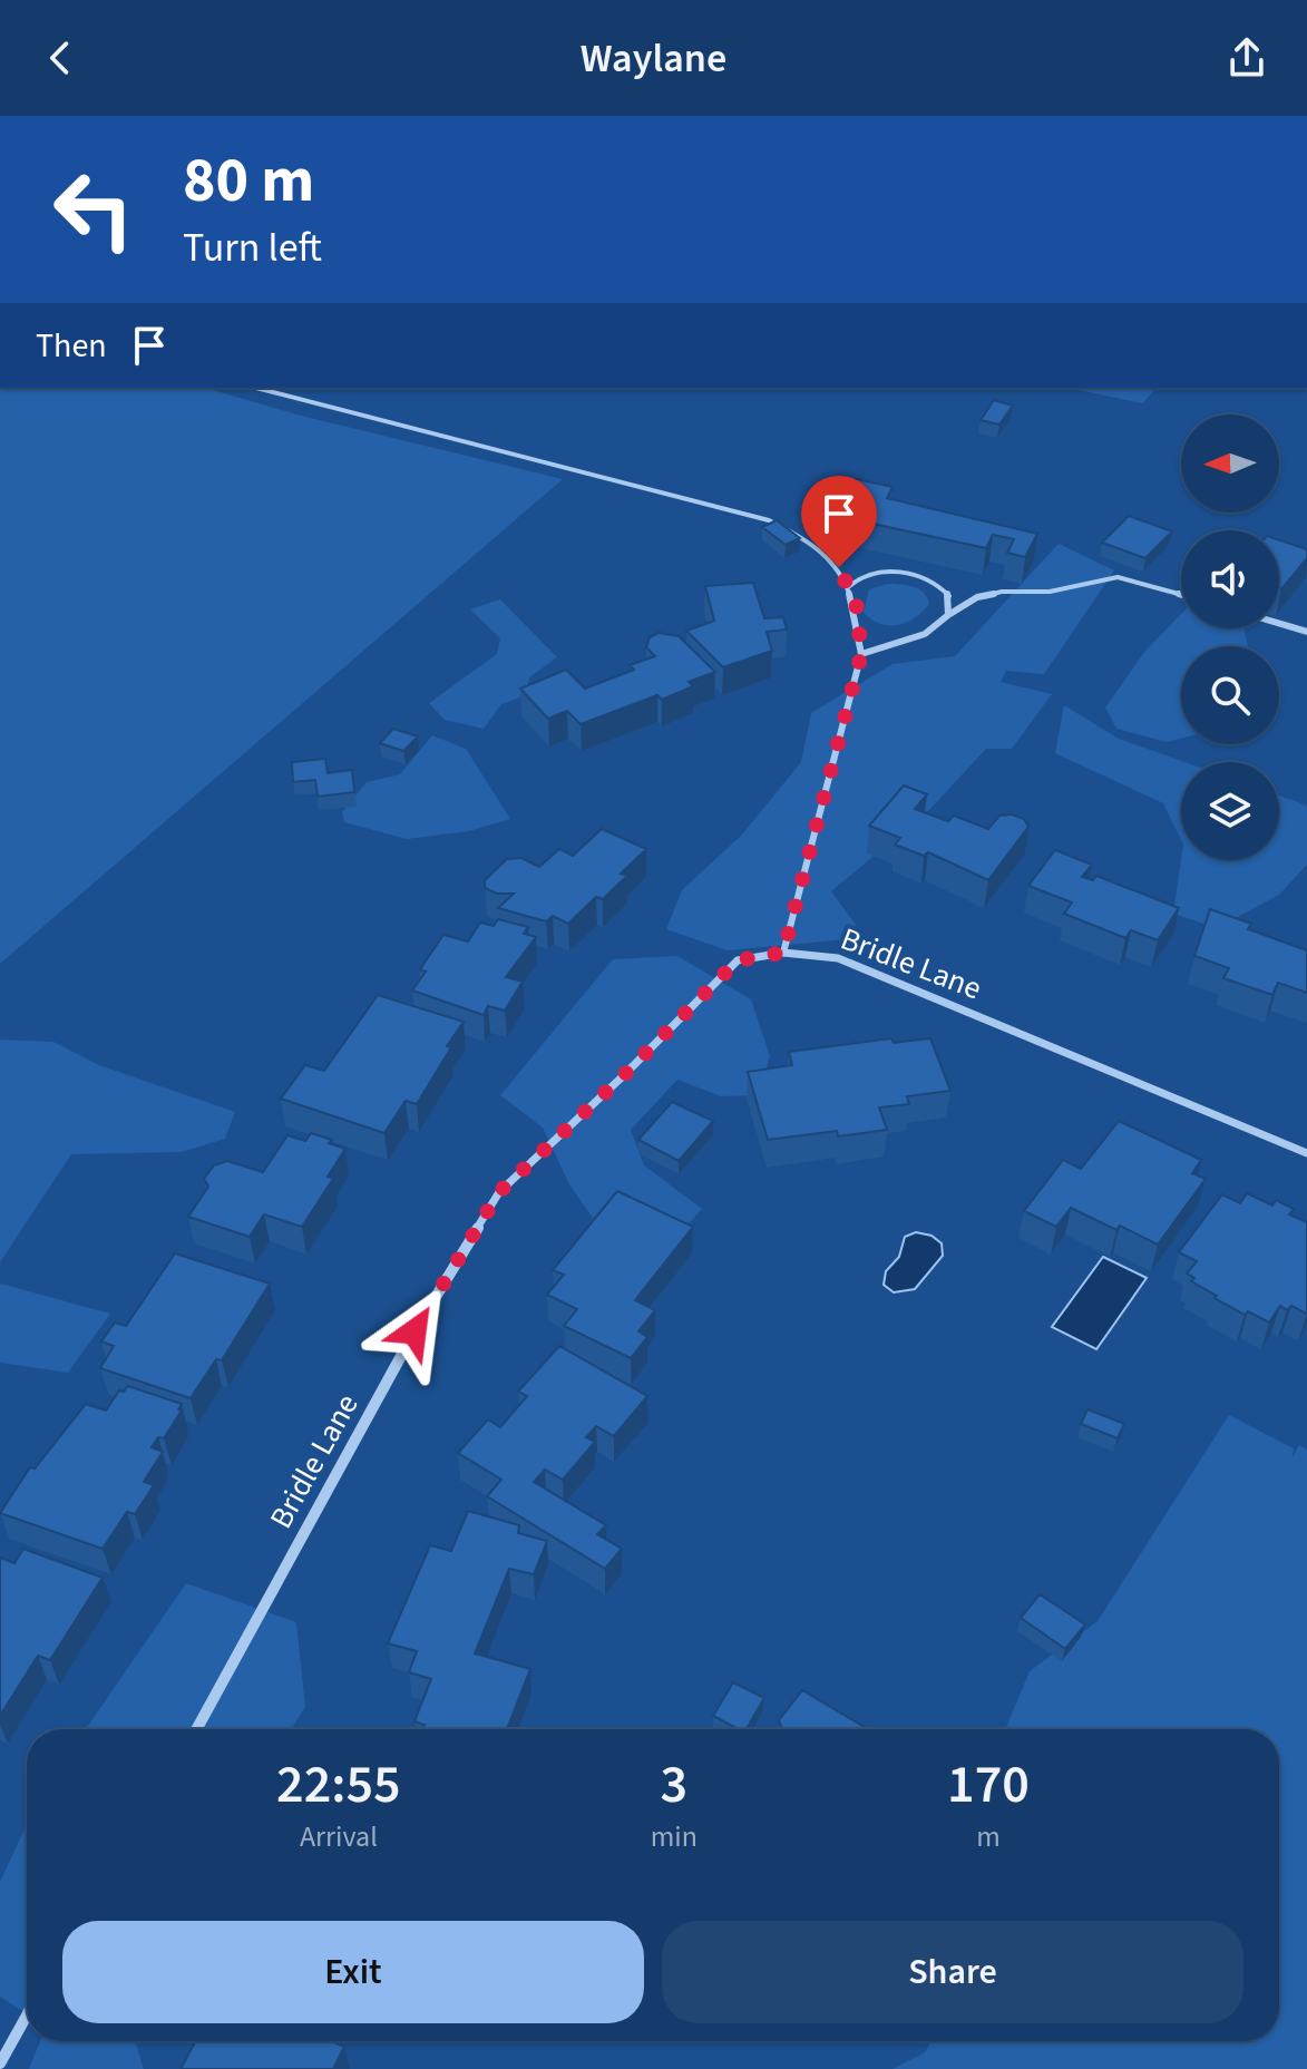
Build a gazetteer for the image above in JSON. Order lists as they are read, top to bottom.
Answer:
{
  "streets": {
    "street": ["Bridle Lane"]
  },
  "north": "left",
  "page": {
    "header": "Waylane",
    "turn": ["80 m", "Turn left"],
    "then": "Then",
    "eta": [
      "22:55",
      "Arrival",
      "3",
      "min",
      "170",
      "m"
    ],
    "buttons": ["Exit", "Share"]
  }
}
